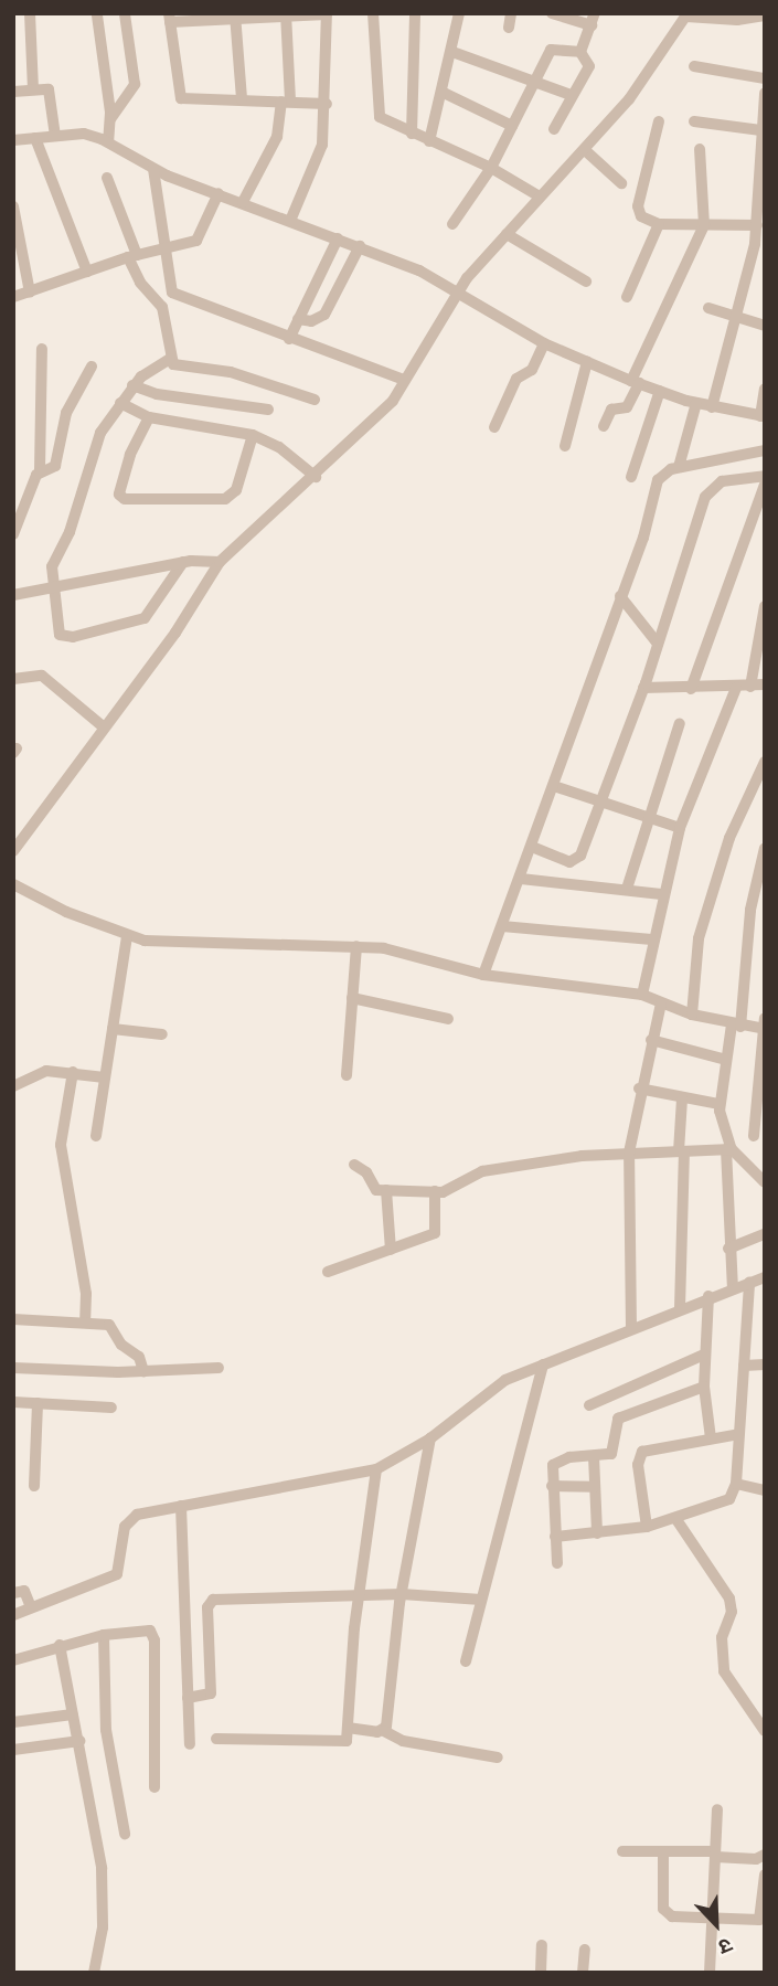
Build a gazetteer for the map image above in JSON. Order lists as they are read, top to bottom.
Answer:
{
  "north": "bottom right"
}
